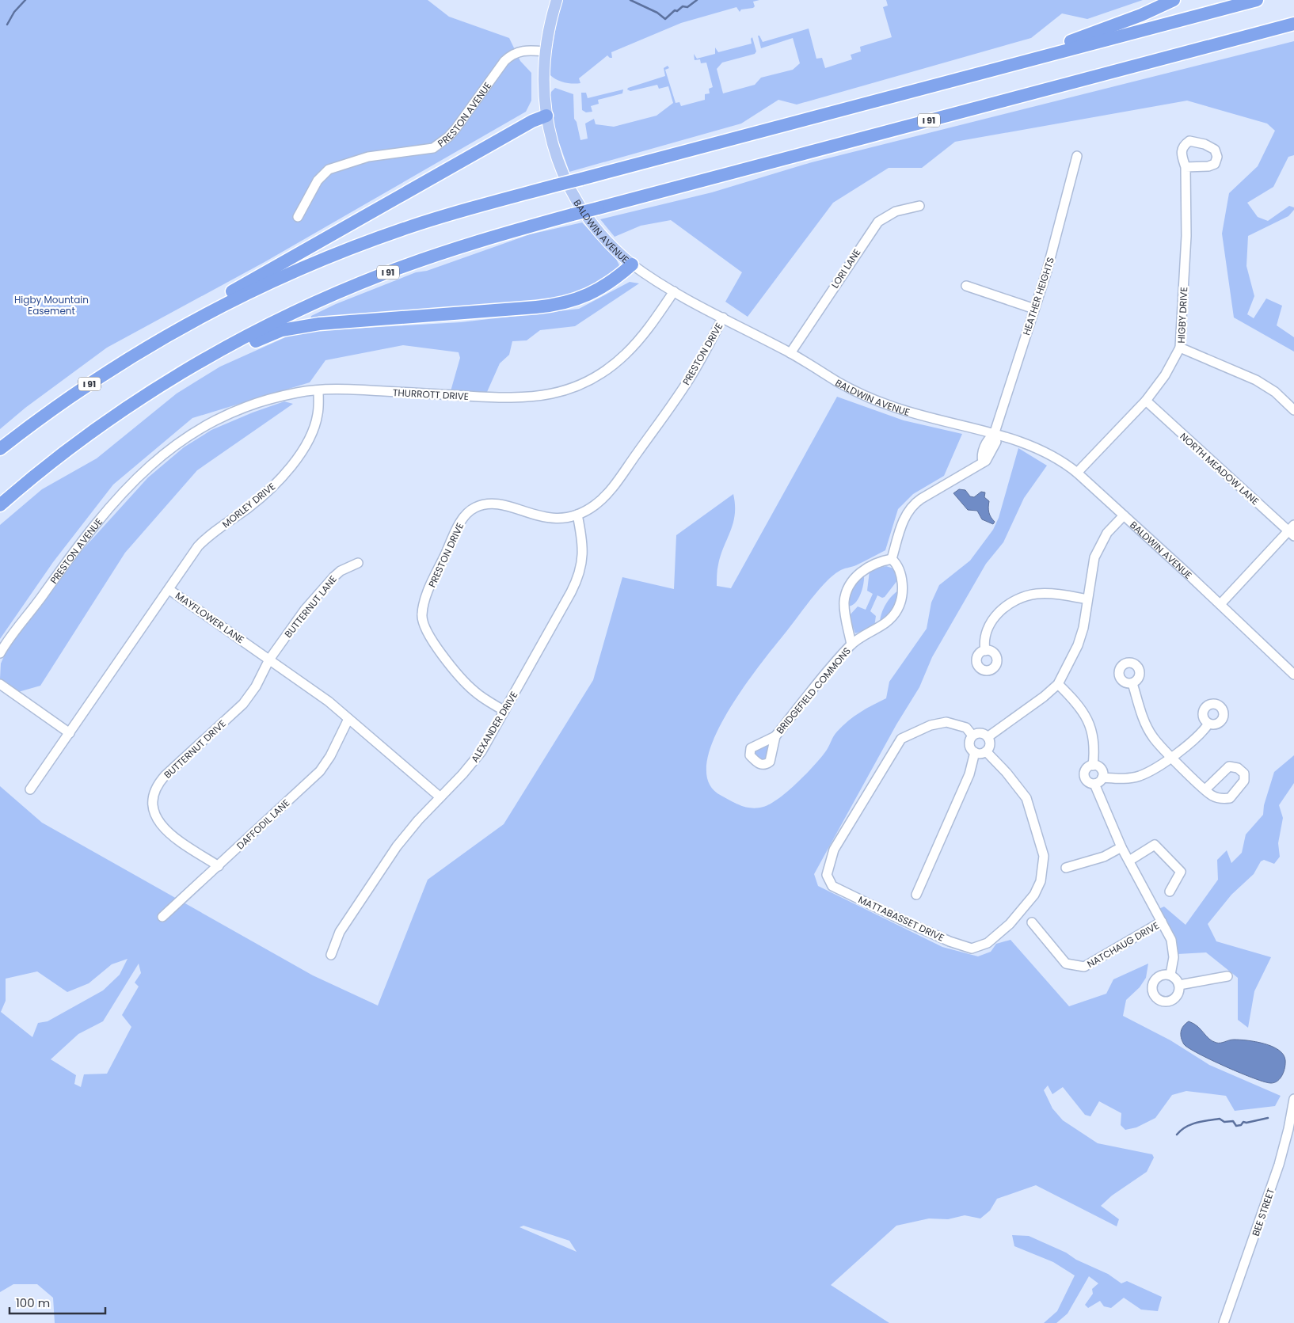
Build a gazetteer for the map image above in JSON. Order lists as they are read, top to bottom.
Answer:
{
  "streets": {
    "highway": ["I 91"],
    "main road": ["BALDWIN AVENUE"],
    "street": [
      "PRESTON AVENUE",
      "LORI LANE",
      "HEATHER HEIGHTS",
      "HIGBY DRIVE",
      "PRESTON DRIVE",
      "THURROTT DRIVE",
      "NORTH MEADOW LANE",
      "MORLEY DRIVE",
      "BUTTERNUT LANE",
      "MAYFLOWER LANE",
      "BRIDGEFIELD COMMONS",
      "ALEXANDER DRIVE",
      "BUTTERNUT DRIVE",
      "DAFFODIL LANE",
      "MATTABASSET DRIVE",
      "NATCHAUG DRIVE",
      "BEE STREET"
    ]
  },
  "crossings": [
    ["PRESTON AVENUE", "BALDWIN AVENUE"],
    ["PRESTON AVENUE", "THURROTT DRIVE"],
    ["BALDWIN AVENUE", "LORI LANE"],
    ["BALDWIN AVENUE", "HEATHER HEIGHTS"],
    ["BALDWIN AVENUE", "HIGBY DRIVE"],
    ["BALDWIN AVENUE", "PRESTON DRIVE"],
    ["BALDWIN AVENUE", "THURROTT DRIVE"],
    ["HIGBY DRIVE", "NORTH MEADOW LANE"],
    ["PRESTON DRIVE", "ALEXANDER DRIVE"],
    ["THURROTT DRIVE", "MORLEY DRIVE"],
    ["MORLEY DRIVE", "MAYFLOWER LANE"],
    ["BUTTERNUT LANE", "MAYFLOWER LANE"],
    ["BUTTERNUT LANE", "BUTTERNUT DRIVE"],
    ["MAYFLOWER LANE", "ALEXANDER DRIVE"],
    ["MAYFLOWER LANE", "BUTTERNUT DRIVE"],
    ["MAYFLOWER LANE", "DAFFODIL LANE"],
    ["BUTTERNUT DRIVE", "DAFFODIL LANE"]
  ],
  "parks": ["Higby Mountain Easement"],
  "scale_bar": "100 m"
}
